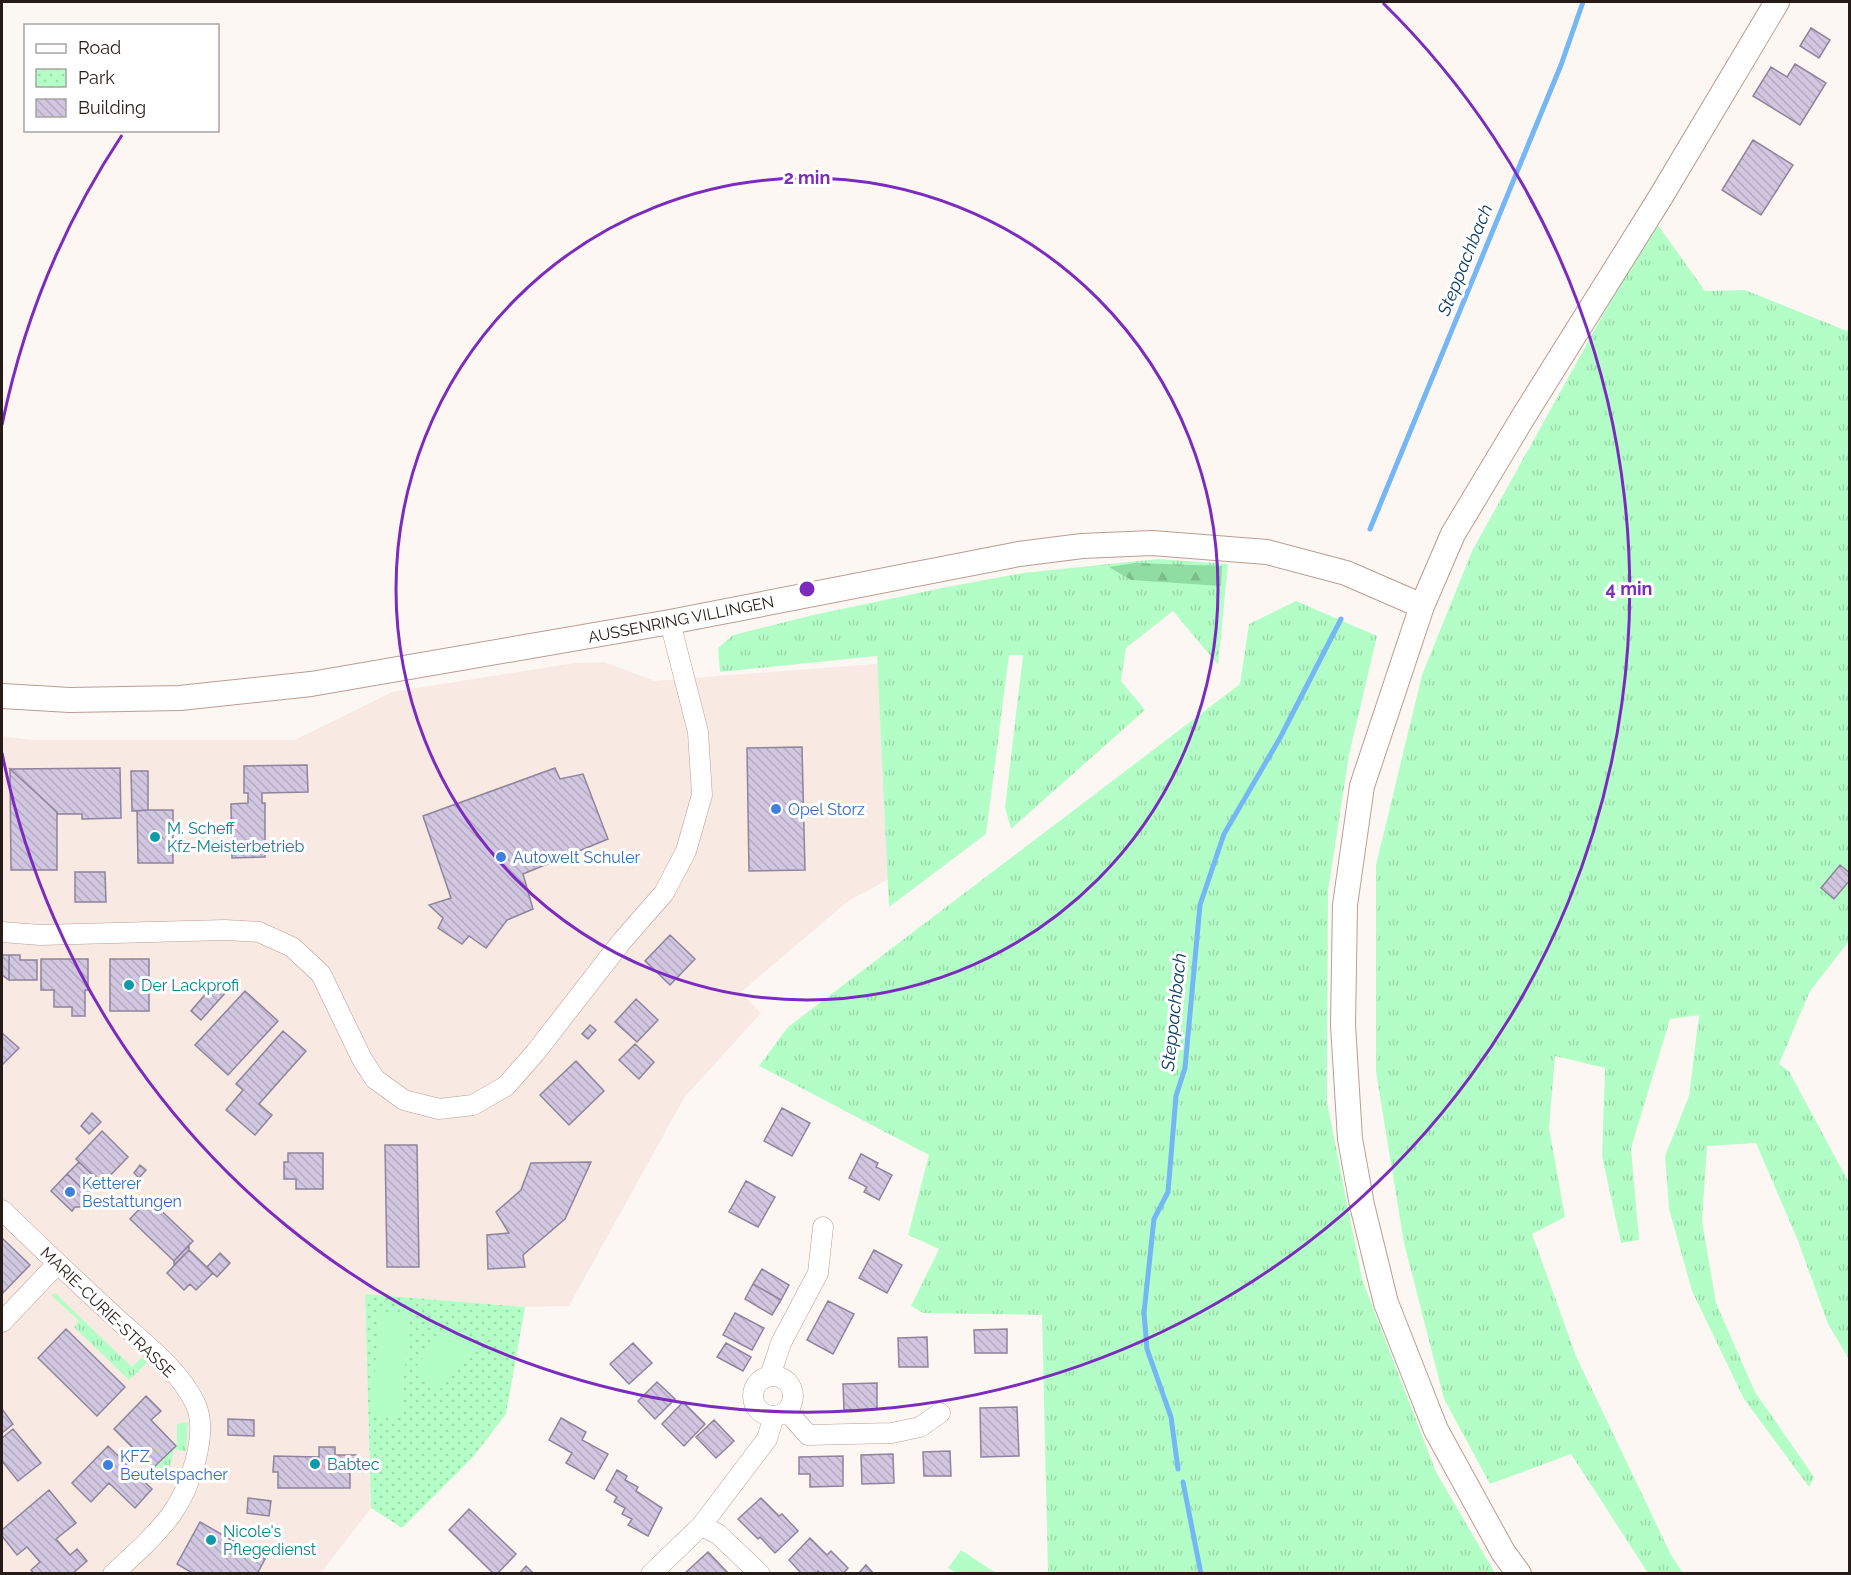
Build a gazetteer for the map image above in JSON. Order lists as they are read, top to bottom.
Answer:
{
  "streets": {
    "street": ["AUSSENRING VILLINGEN", "MARIE-CURIE-STRASSE"]
  },
  "water": ["Steppachbach"],
  "places": [
    "Opel Storz",
    "M. Scheff Kfz-Meisterbetrieb",
    "Autowelt Schuler",
    "Der Lackprofi",
    "Ketterer Bestattungen",
    "Babtec",
    "KFZ Beutelspacher",
    "Nicole's Pflegedienst"
  ],
  "legend": ["Road", "Park", "Building"],
  "rings": ["2 min", "4 min"]
}
